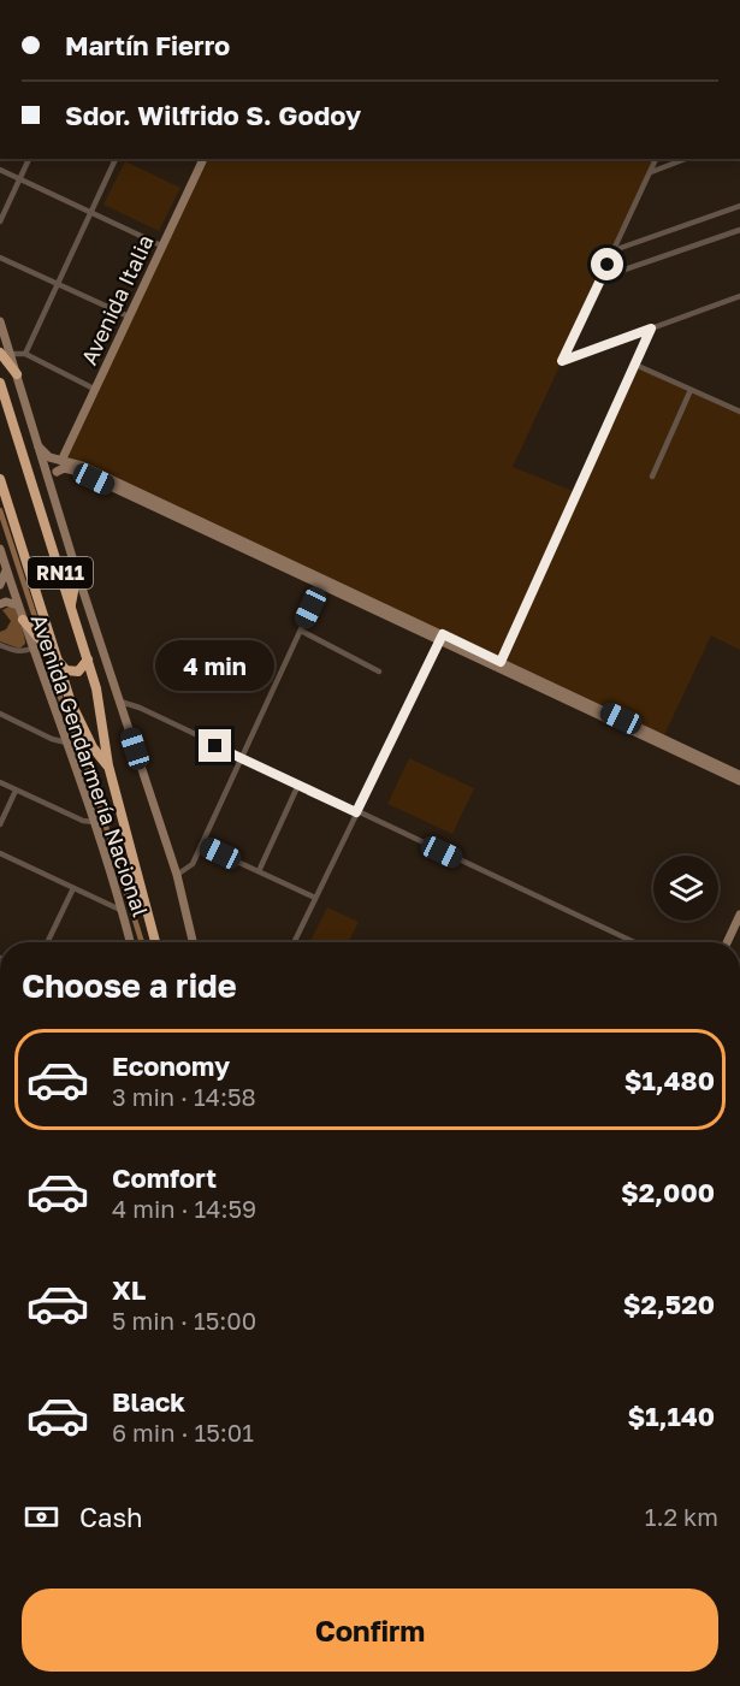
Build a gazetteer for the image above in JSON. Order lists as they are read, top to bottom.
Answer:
{
  "streets": {
    "highway": ["RN11"],
    "main road": ["Avenida Italia", "Avenida Gendarmería Nacional"]
  },
  "crossings": [
    ["Avenida Italia", "Avenida Gendarmería Nacional"]
  ],
  "page": {
    "banner": ["Martín Fierro", "Sdor. Wilfrido S. Godoy"],
    "bubble": "4 min",
    "heading": "Choose a ride",
    "list": [
      {
        "name": "Economy",
        "note": "3 min · 14:58",
        "value": "$1,480"
      },
      {
        "name": "Comfort",
        "note": "4 min · 14:59",
        "value": "$2,000"
      },
      {
        "name": "XL",
        "note": "5 min · 15:00",
        "value": "$2,520"
      },
      {
        "name": "Black",
        "note": "6 min · 15:01",
        "value": "$1,140"
      }
    ],
    "pay": ["Cash", "1.2 km"],
    "buttons": "Confirm"
  }
}
